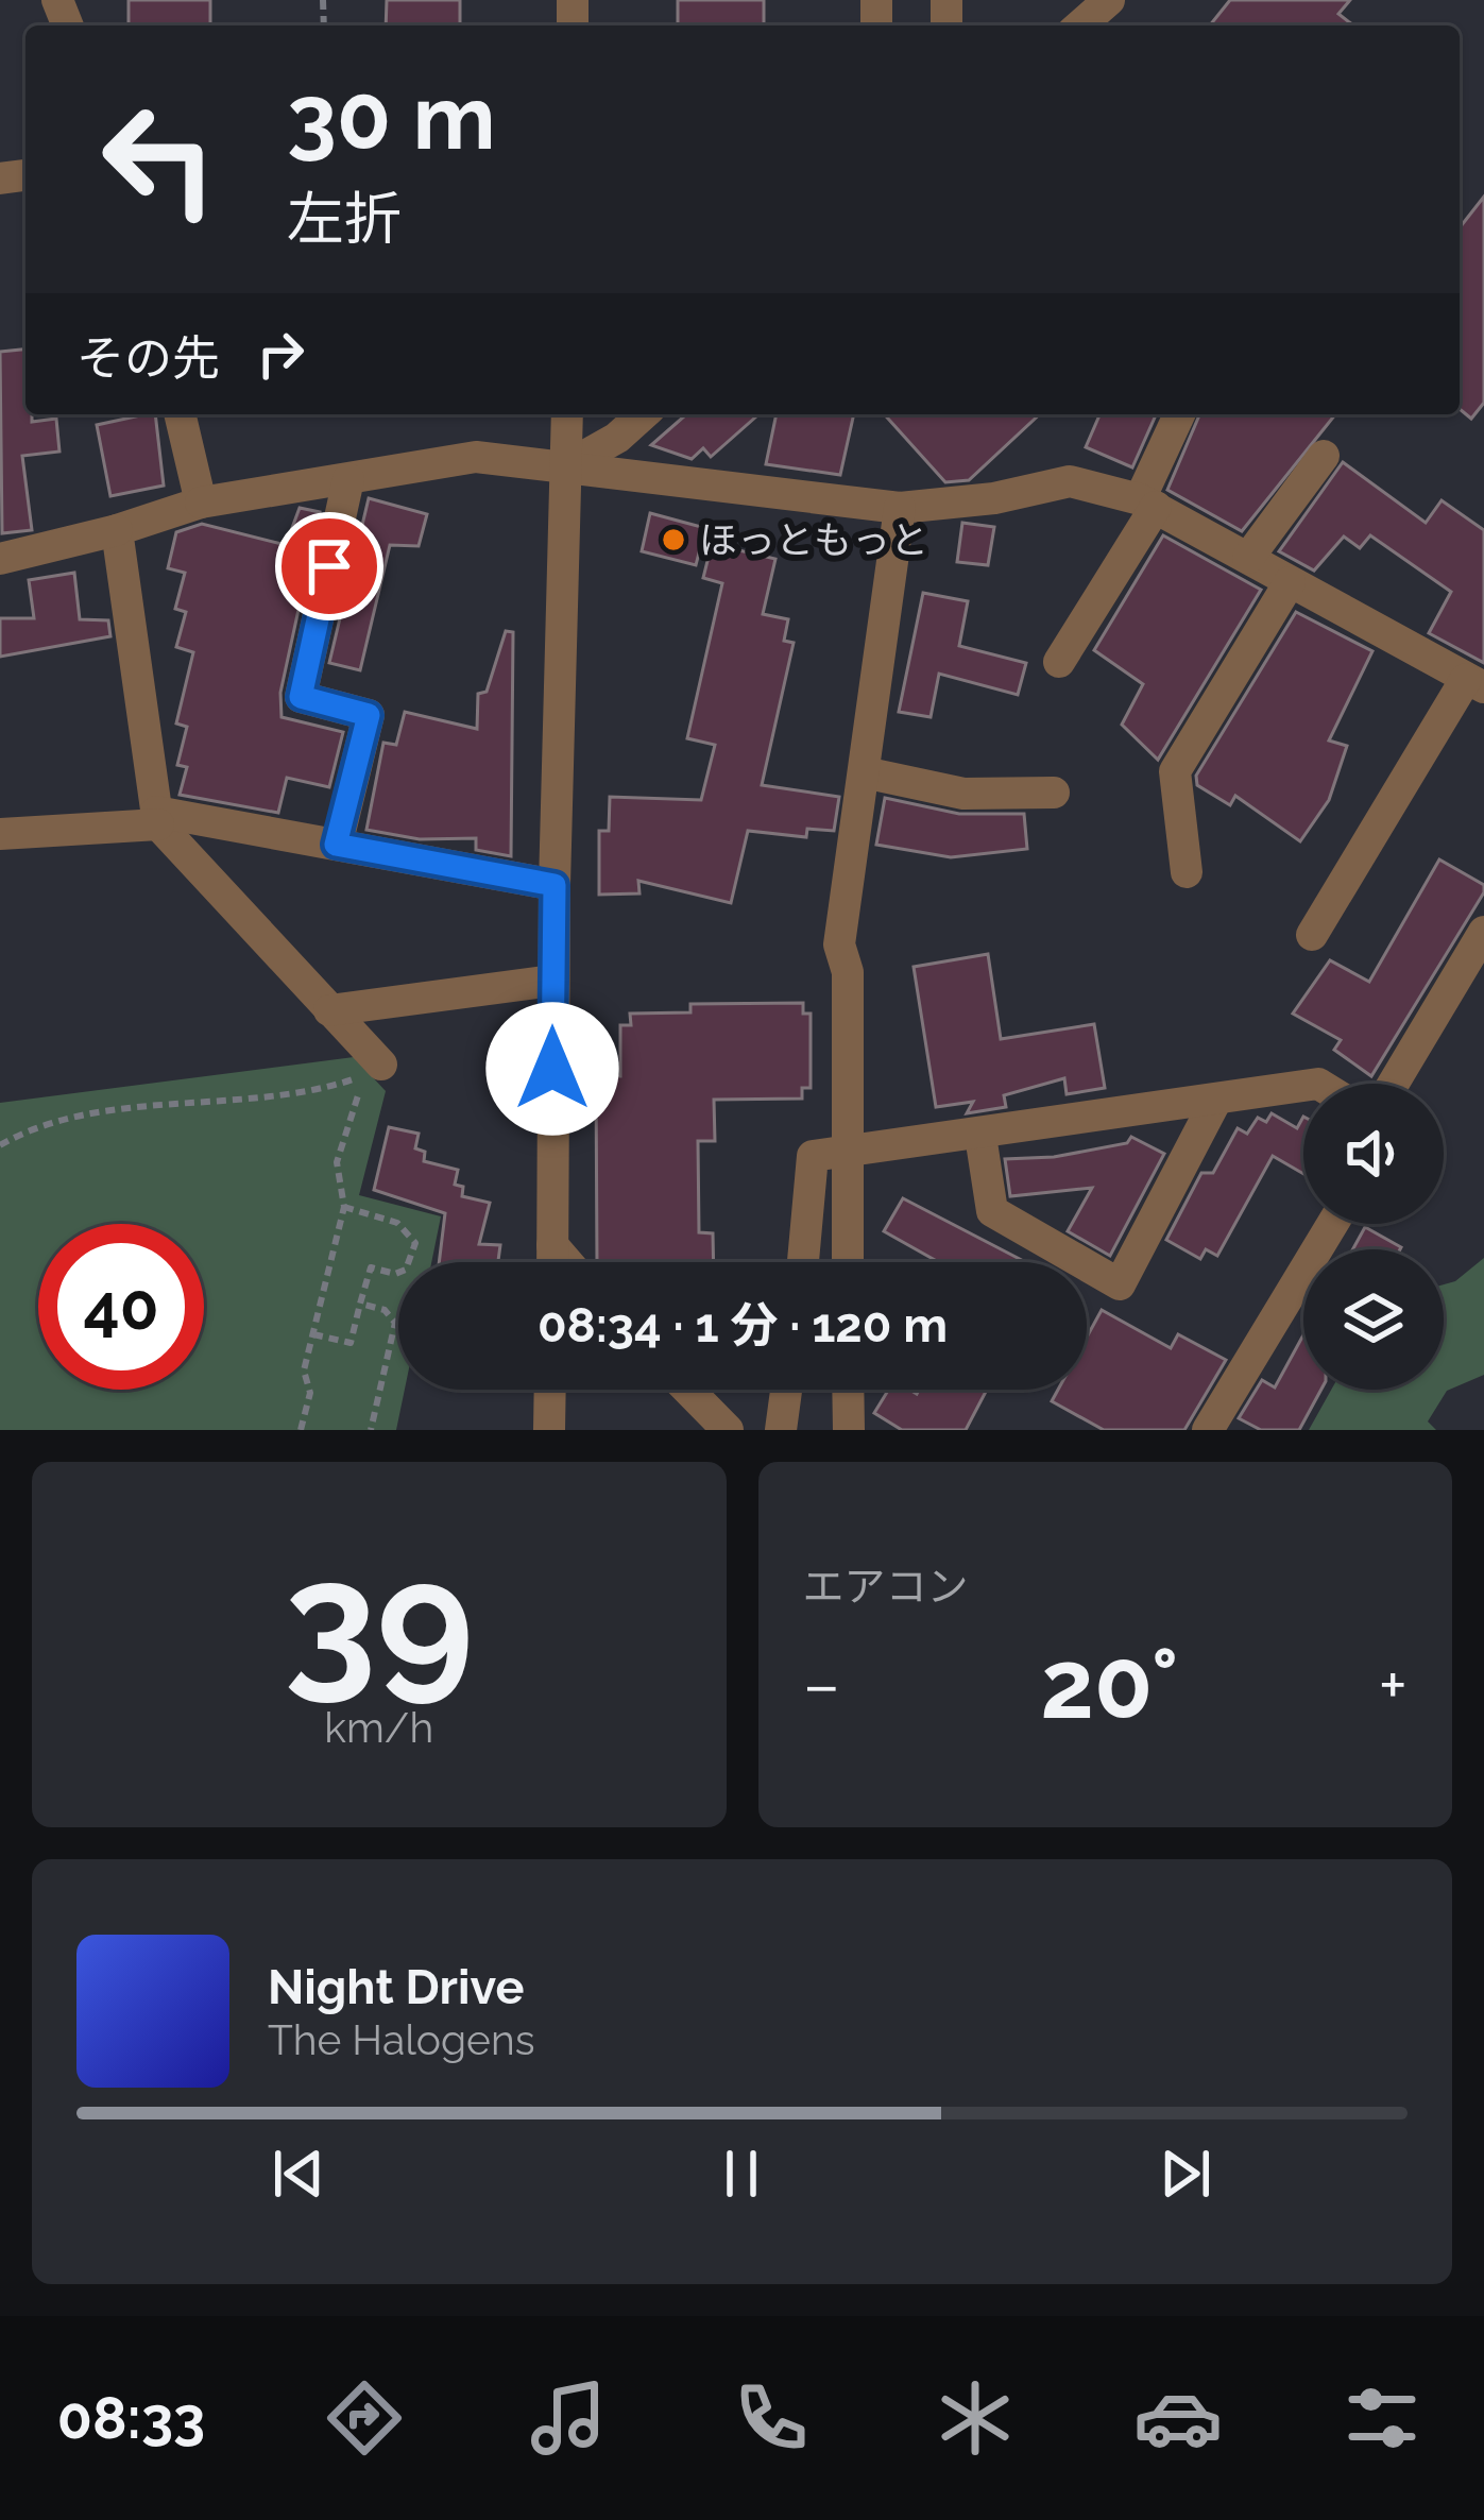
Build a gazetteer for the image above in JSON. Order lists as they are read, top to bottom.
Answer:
{
  "places": ["ほっともっと"],
  "page": {
    "turn": ["30 m", "左折"],
    "then": "その先",
    "limit": "40",
    "trip": "08:34 · 1 分 · 120 m",
    "tile": [
      ["39", "km/h"],
      "エアコン"
    ],
    "heat": ["−", "20°", "+"],
    "song": ["Night Drive", "The Halogens"],
    "tabs": "08:33"
  }
}
